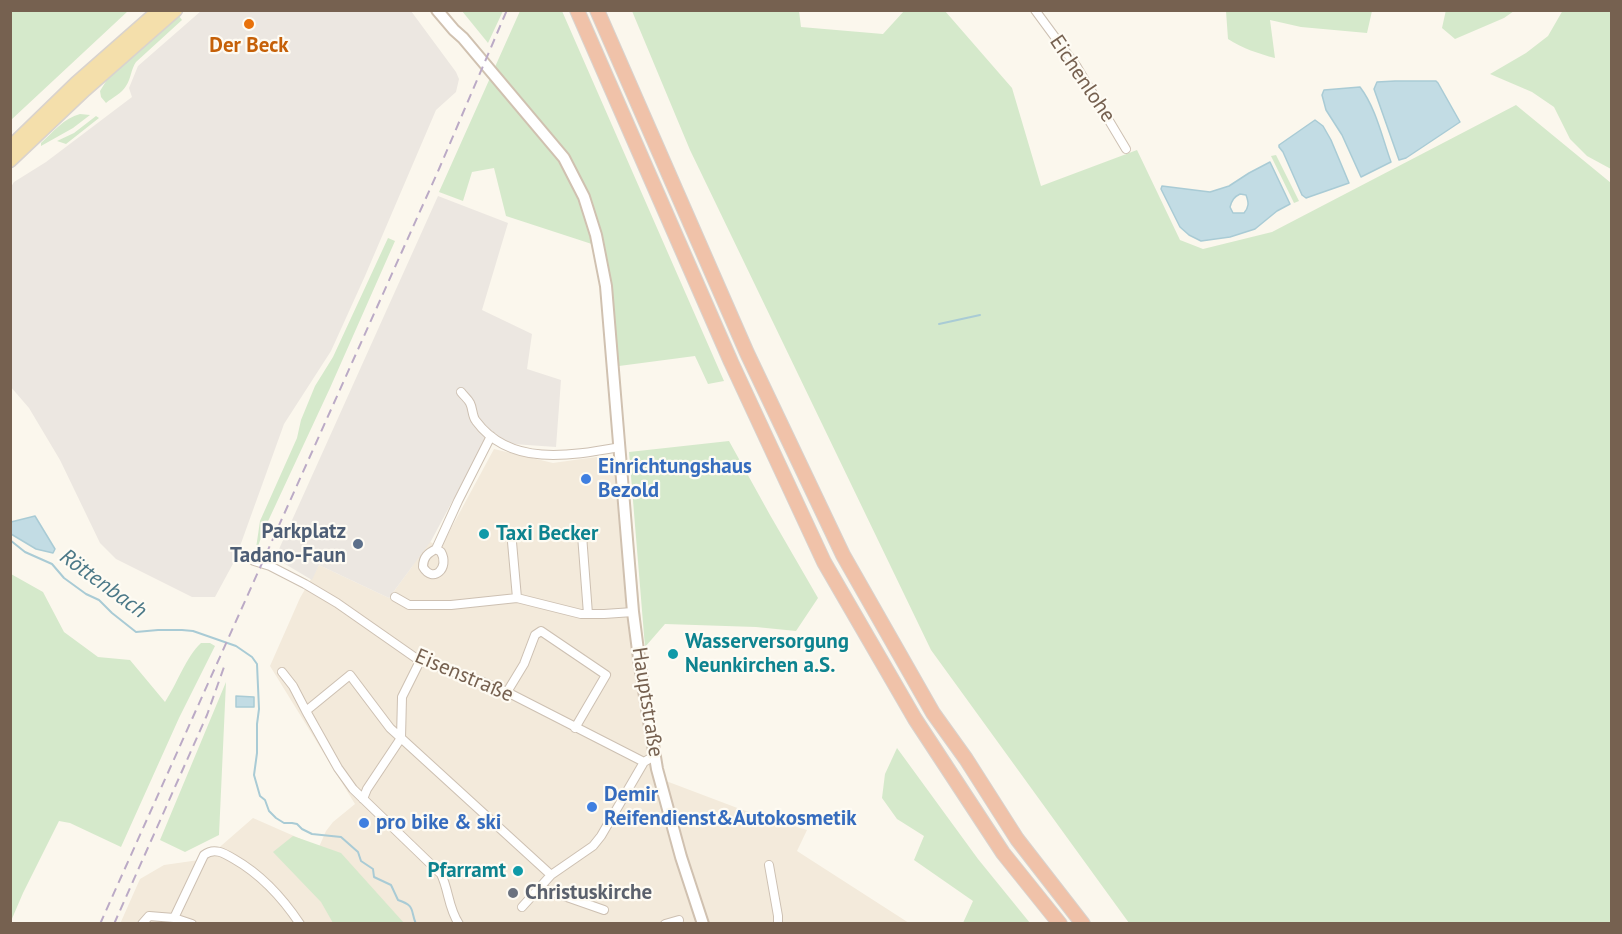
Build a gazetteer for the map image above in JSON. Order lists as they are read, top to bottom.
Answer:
{
  "streets": {
    "main road": ["Hauptstraße"],
    "street": ["Eichenlohe", "Eisenstraße"]
  },
  "water": ["Röttenbach"],
  "places": [
    "Der Beck",
    "Einrichtungshaus Bezold",
    "Taxi Becker",
    "Parkplatz Tadano-Faun",
    "Wasserversorgung Neunkirchen a.S.",
    "Demir Reifendienst&Autokosmetik",
    "pro bike & ski",
    "Pfarramt",
    "Christuskirche"
  ]
}
